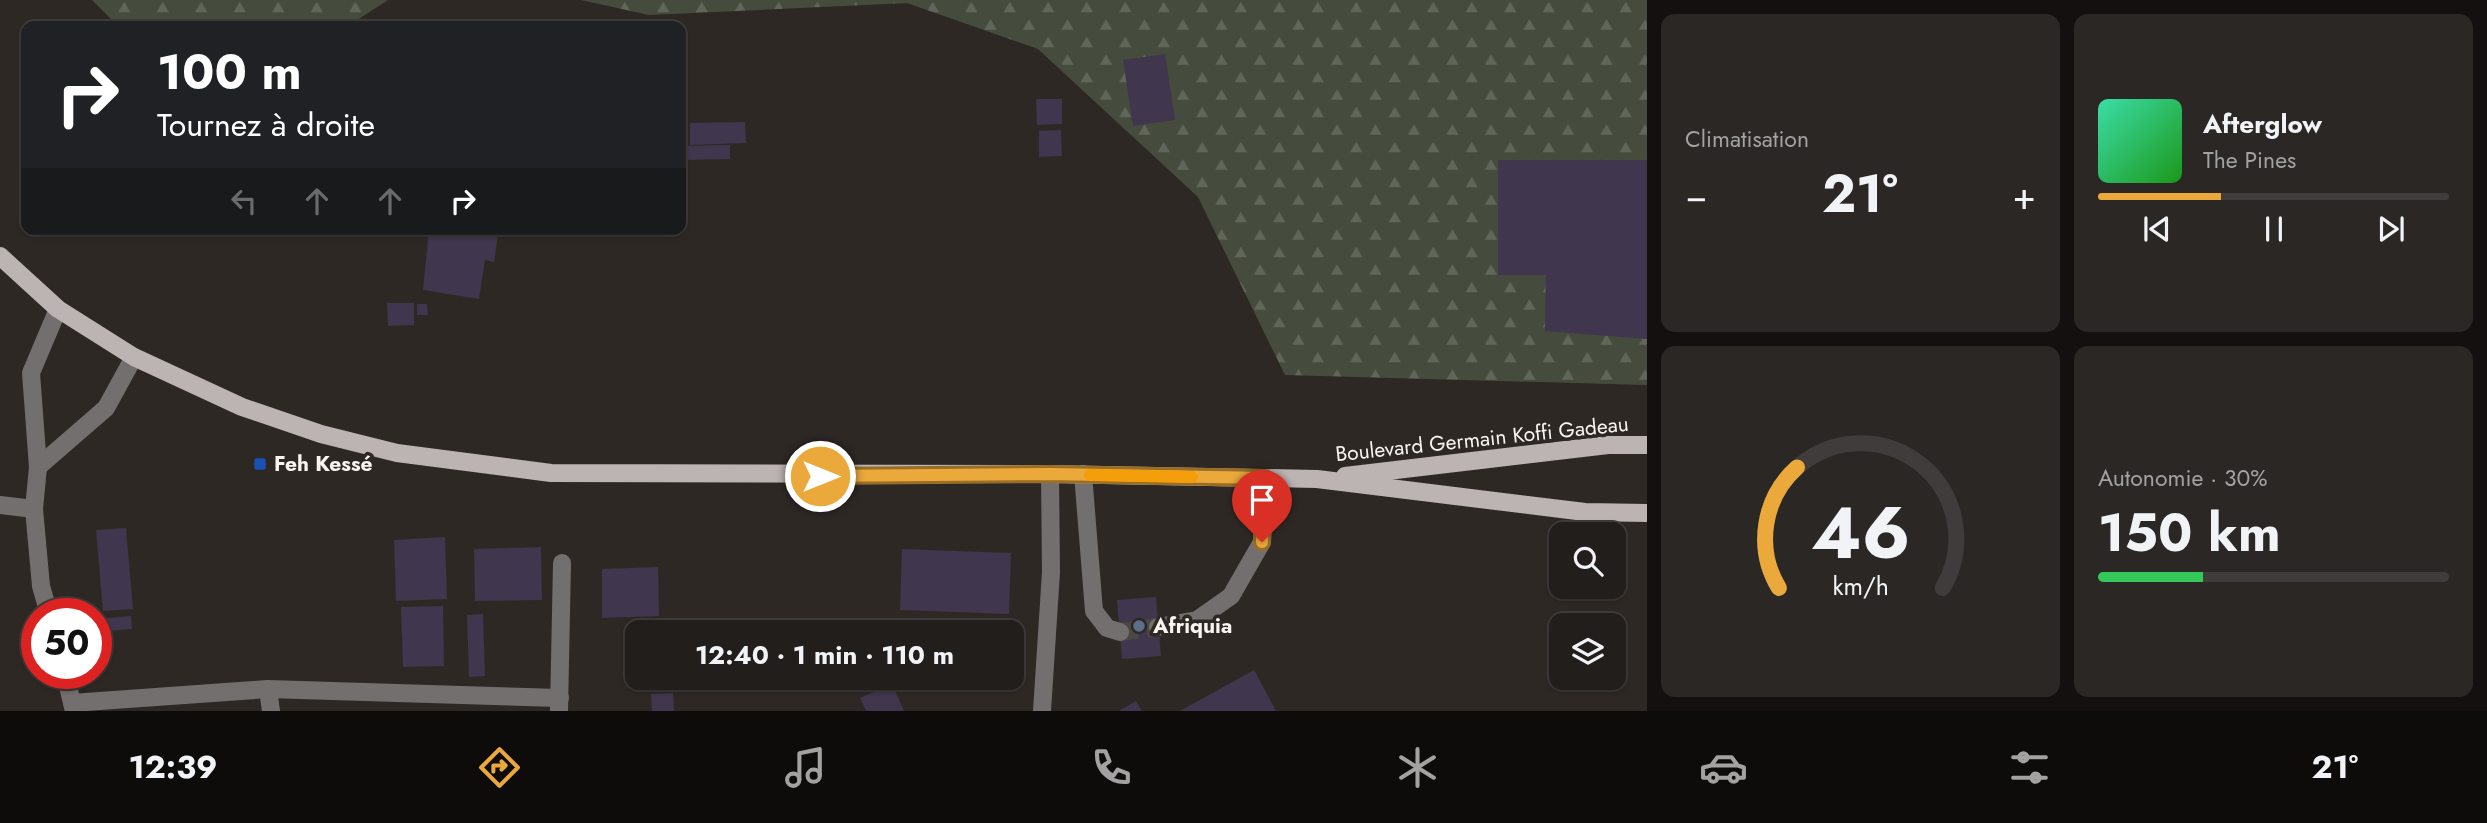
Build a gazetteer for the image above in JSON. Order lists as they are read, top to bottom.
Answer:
{
  "streets": {
    "main road": ["Boulevard Germain Koffi Gadeau"]
  },
  "places": {
    "transit": ["Feh Kessé"],
    "other": ["Afriquia"]
  },
  "page": {
    "tile": [
      "Climatisation",
      ["Autonomie · 30%", "150 km"]
    ],
    "turn": ["100 m", "Tournez à droite"],
    "song": ["Afterglow", "The Pines"],
    "heat": ["−", "21°", "+"],
    "limit": "50",
    "trip": "12:40 · 1 min · 110 m",
    "tabs": ["12:39", "21°"],
    "gauge": ["46", "km/h"]
  }
}
